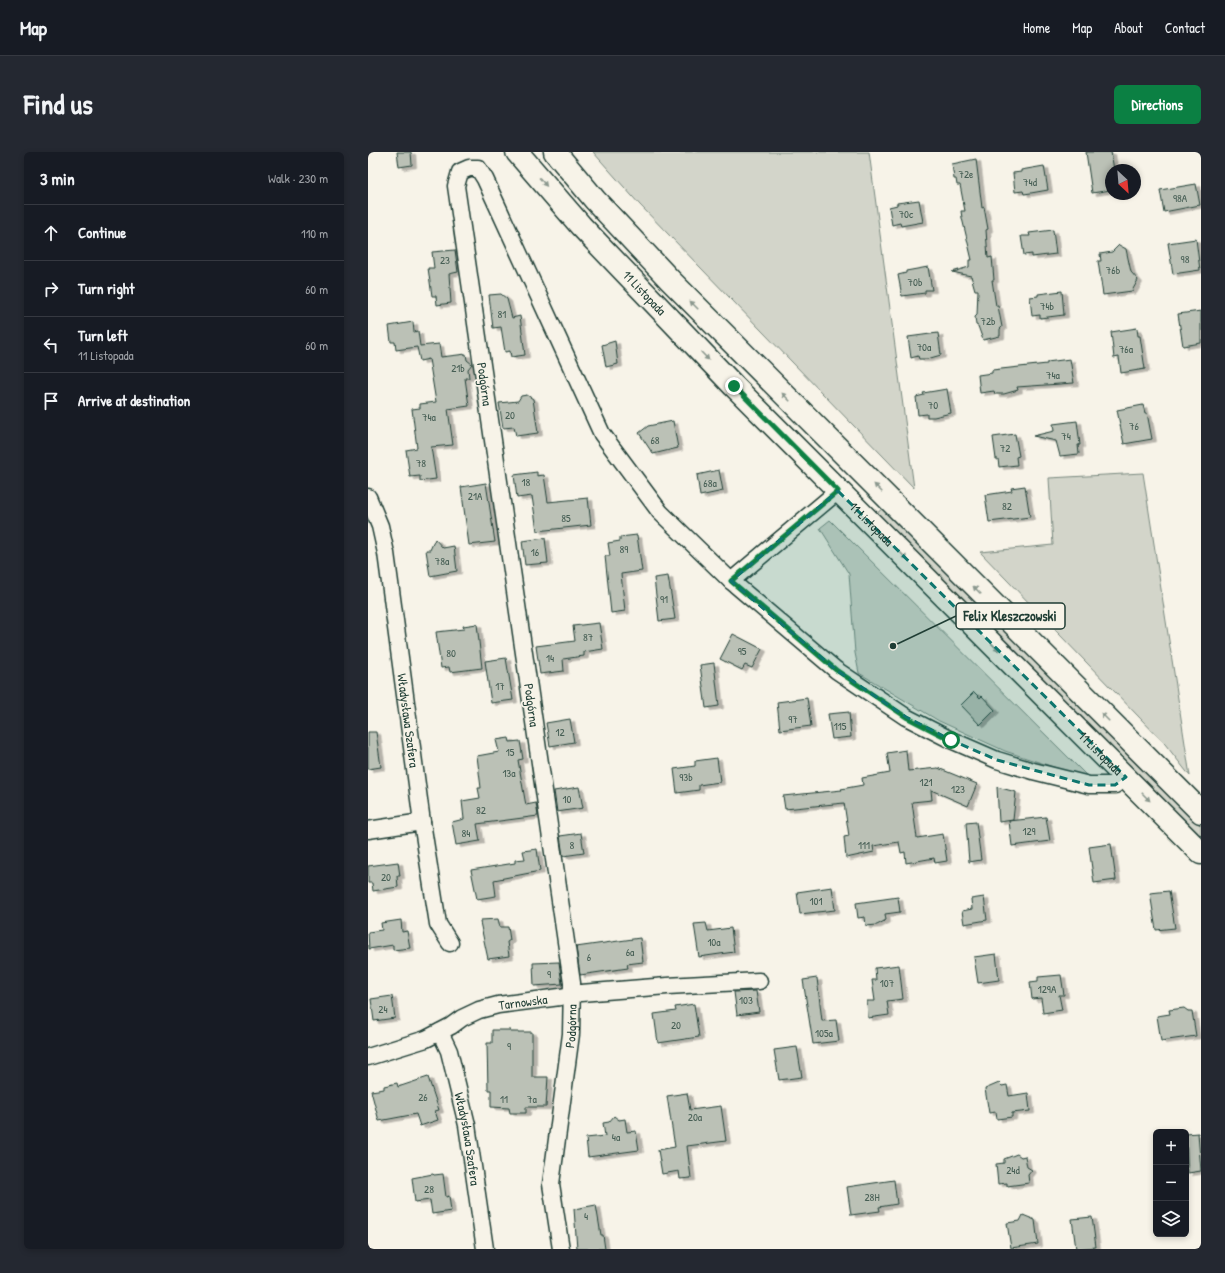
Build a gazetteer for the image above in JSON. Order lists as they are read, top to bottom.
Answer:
{
  "streets": {
    "main road": ["11 Listopada"],
    "street": ["Podgórna", "Władysława Szafera", "Tarnowska"]
  },
  "crossings": [
    ["Podgórna", "Tarnowska"],
    ["Władysława Szafera", "Tarnowska"]
  ],
  "places": ["Felix Kleszczowski"],
  "house_numbers": [
    "72e",
    "74d",
    "98A",
    "70c",
    "98",
    "23",
    "76b",
    "70b",
    "74b",
    "81",
    "72b",
    "70a",
    "76a",
    "21b",
    "74a",
    "70",
    "20",
    "74a",
    "76",
    "74",
    "68",
    "72",
    "78",
    "18",
    "68a",
    "21A",
    "82",
    "85",
    "89",
    "16",
    "78a",
    "91",
    "87",
    "95",
    "80",
    "14",
    "17",
    "97",
    "115",
    "12",
    "15",
    "13a",
    "93b",
    "121",
    "123",
    "10",
    "82",
    "129",
    "84",
    "8",
    "111",
    "20",
    "101",
    "10a",
    "6a",
    "6",
    "9",
    "107",
    "129A",
    "103",
    "24",
    "20",
    "105a",
    "9",
    "26",
    "11",
    "7a",
    "20a",
    "4a",
    "24d",
    "28",
    "28H",
    "4"
  ],
  "north": "bottom right",
  "page": {
    "header": "Map",
    "nav": [
      "Home",
      "Map",
      "About",
      "Contact"
    ],
    "title": "Find us",
    "buttons": "Directions",
    "heading": ["3 min", "Walk · 230 m"],
    "list": [
      ["Continue", "110 m"],
      ["Turn right", "60 m"],
      ["Turn left", "11 Listopada", "60 m"],
      "Arrive at destination"
    ],
    "map_buttons": ["+", "−"]
  }
}
